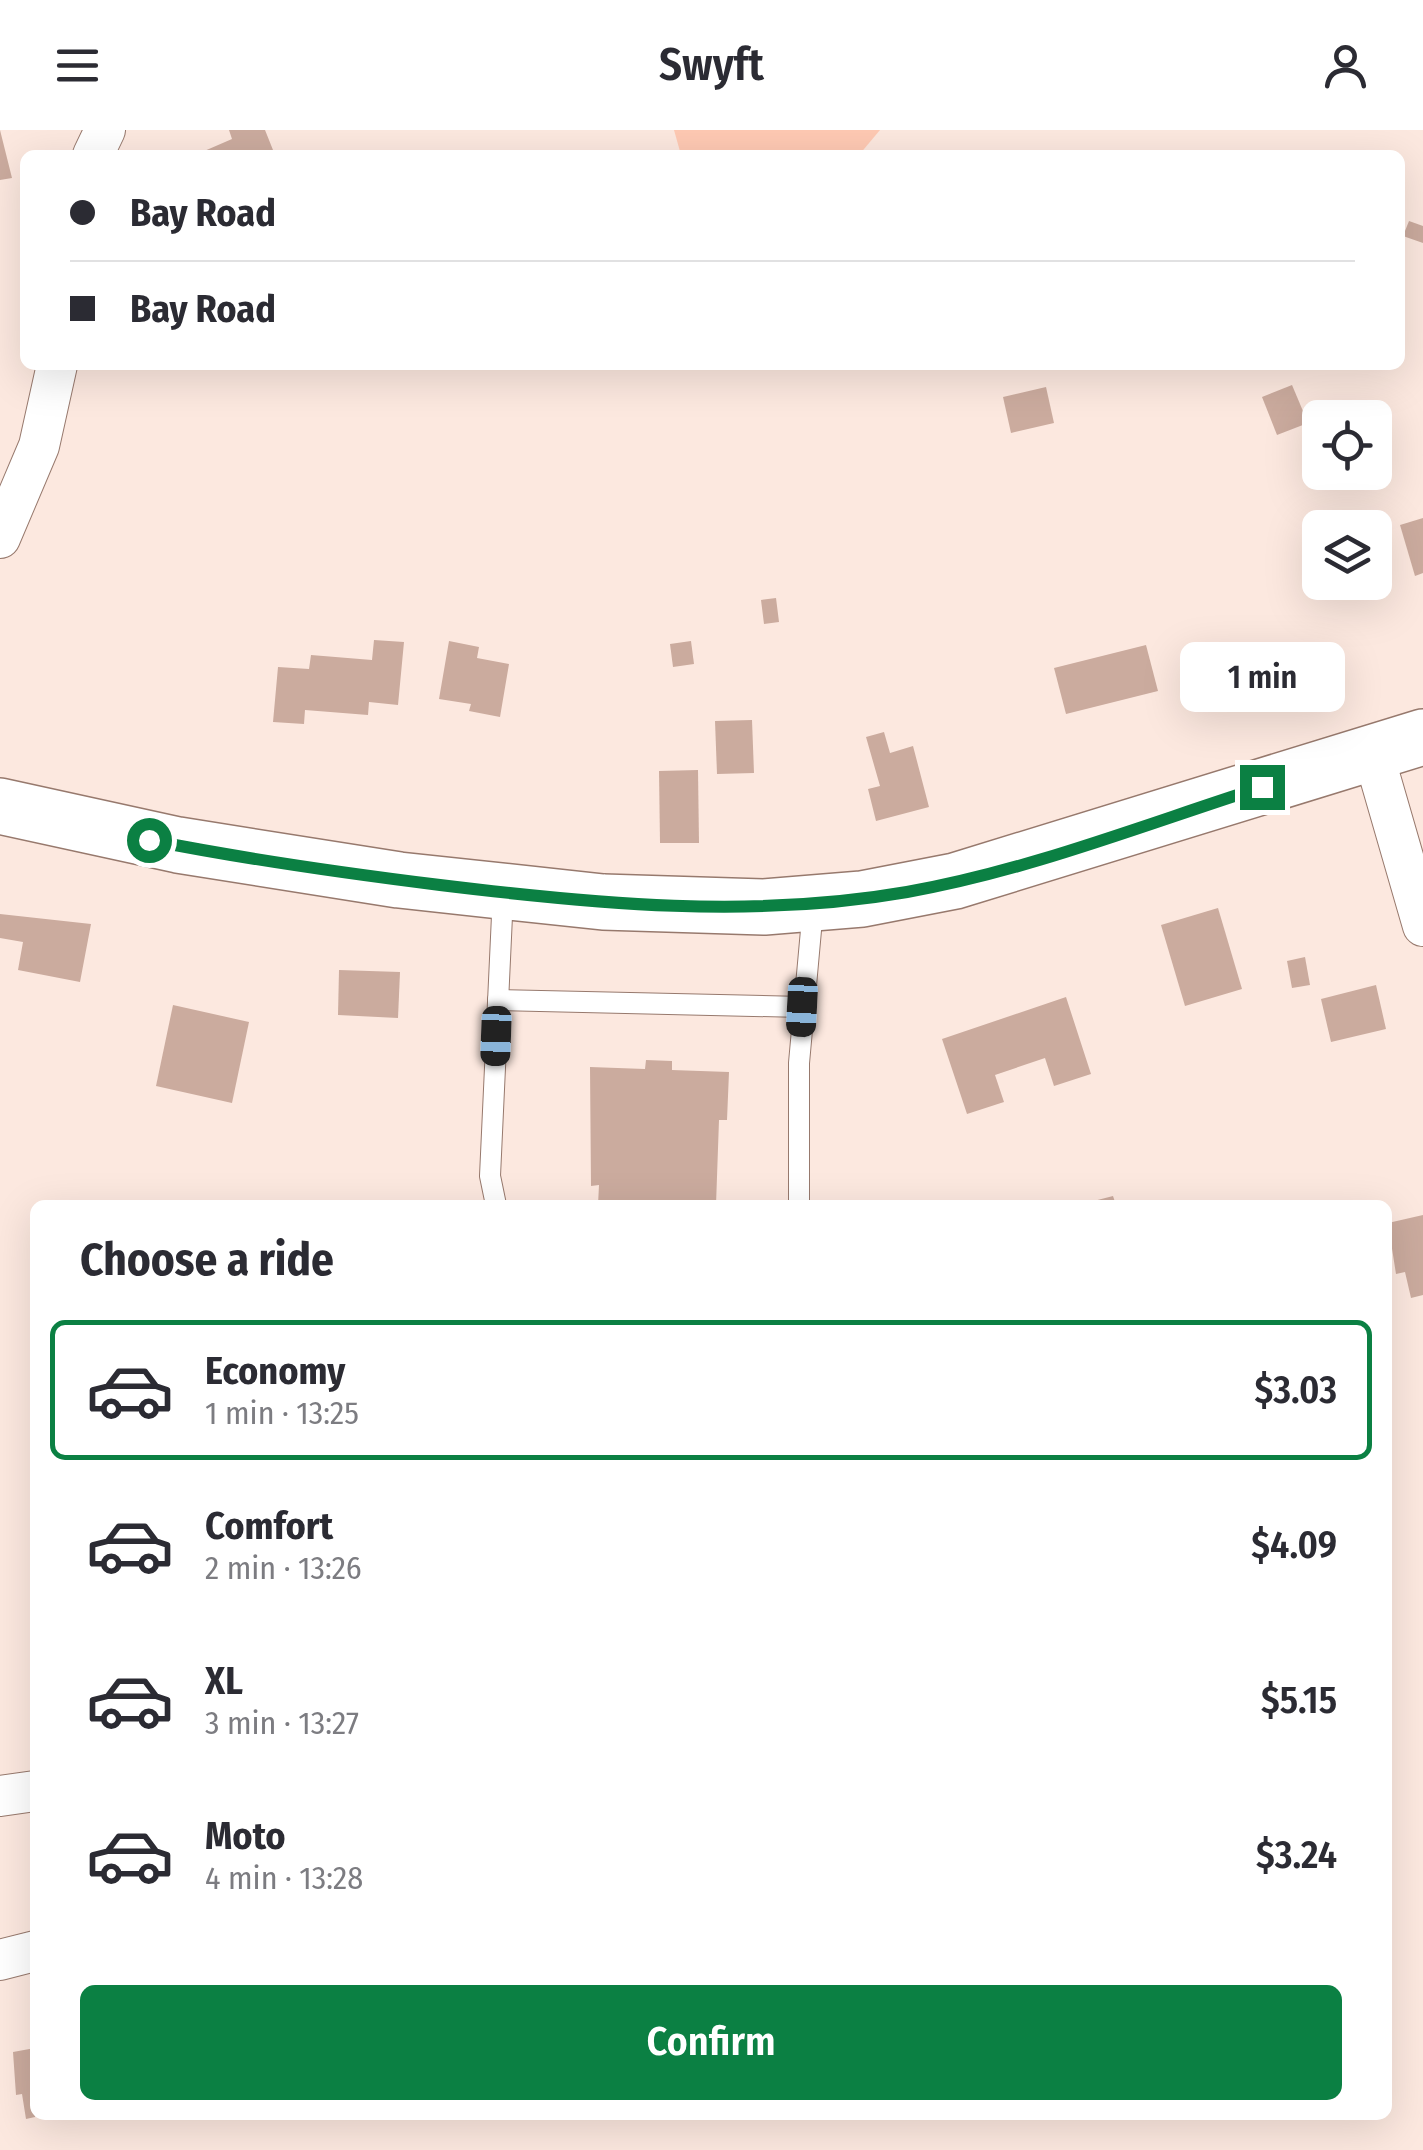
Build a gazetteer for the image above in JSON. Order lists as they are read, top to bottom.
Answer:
{
  "page": {
    "header": "Swyft",
    "banner": ["Bay Road", "Bay Road"],
    "bubble": "1 min",
    "heading": "Choose a ride",
    "list": [
      {
        "name": "Economy",
        "note": "1 min · 13:25",
        "value": "$3.03"
      },
      {
        "name": "Comfort",
        "note": "2 min · 13:26",
        "value": "$4.09"
      },
      {
        "name": "XL",
        "note": "3 min · 13:27",
        "value": "$5.15"
      },
      {
        "name": "Moto",
        "note": "4 min · 13:28",
        "value": "$3.24"
      }
    ],
    "buttons": "Confirm"
  }
}
